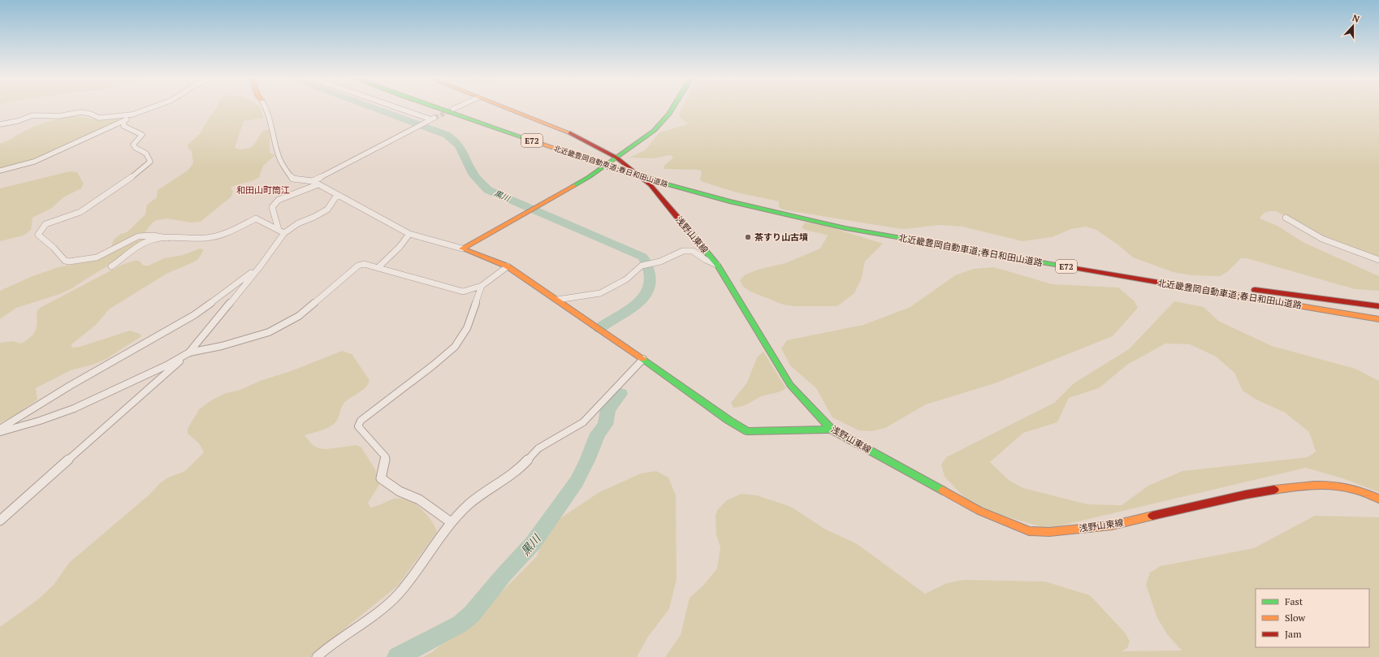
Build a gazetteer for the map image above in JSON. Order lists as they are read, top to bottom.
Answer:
{
  "streets": {
    "main road": ["E72", "北近畿豊岡自動車道;春日和田山道路", "浅野山東線"]
  },
  "districts": ["和田山町筒江"],
  "water": ["黒川"],
  "places": ["茶すり山古墳"],
  "legend": ["Fast", "Slow", "Jam"],
  "north": "top"
}
